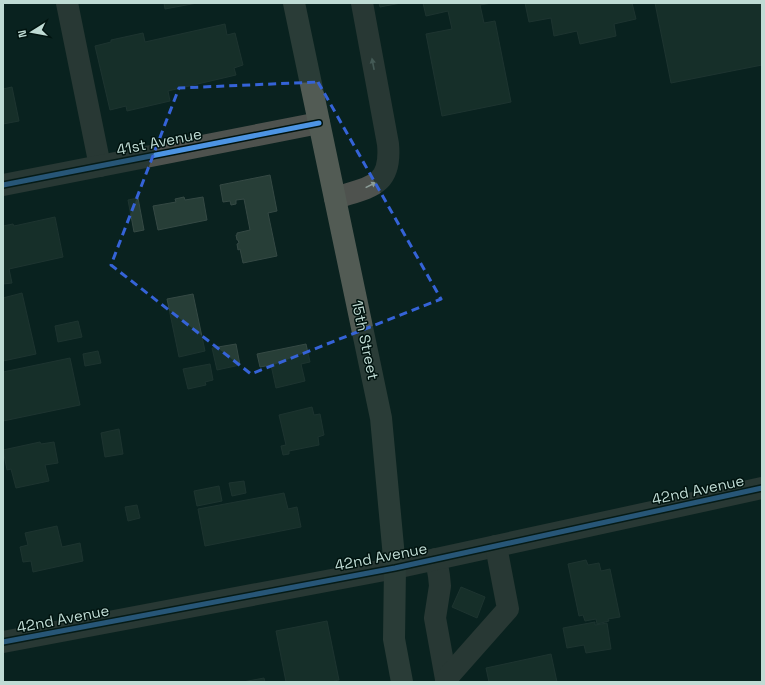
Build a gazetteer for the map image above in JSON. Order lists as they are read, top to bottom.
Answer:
{
  "streets": {
    "main road": ["15th Street"],
    "street": ["41st Avenue", "42nd Avenue"]
  },
  "crossings": [
    ["41st Avenue", "15th Street"],
    ["15th Street", "42nd Avenue"]
  ],
  "north": "left"
}
